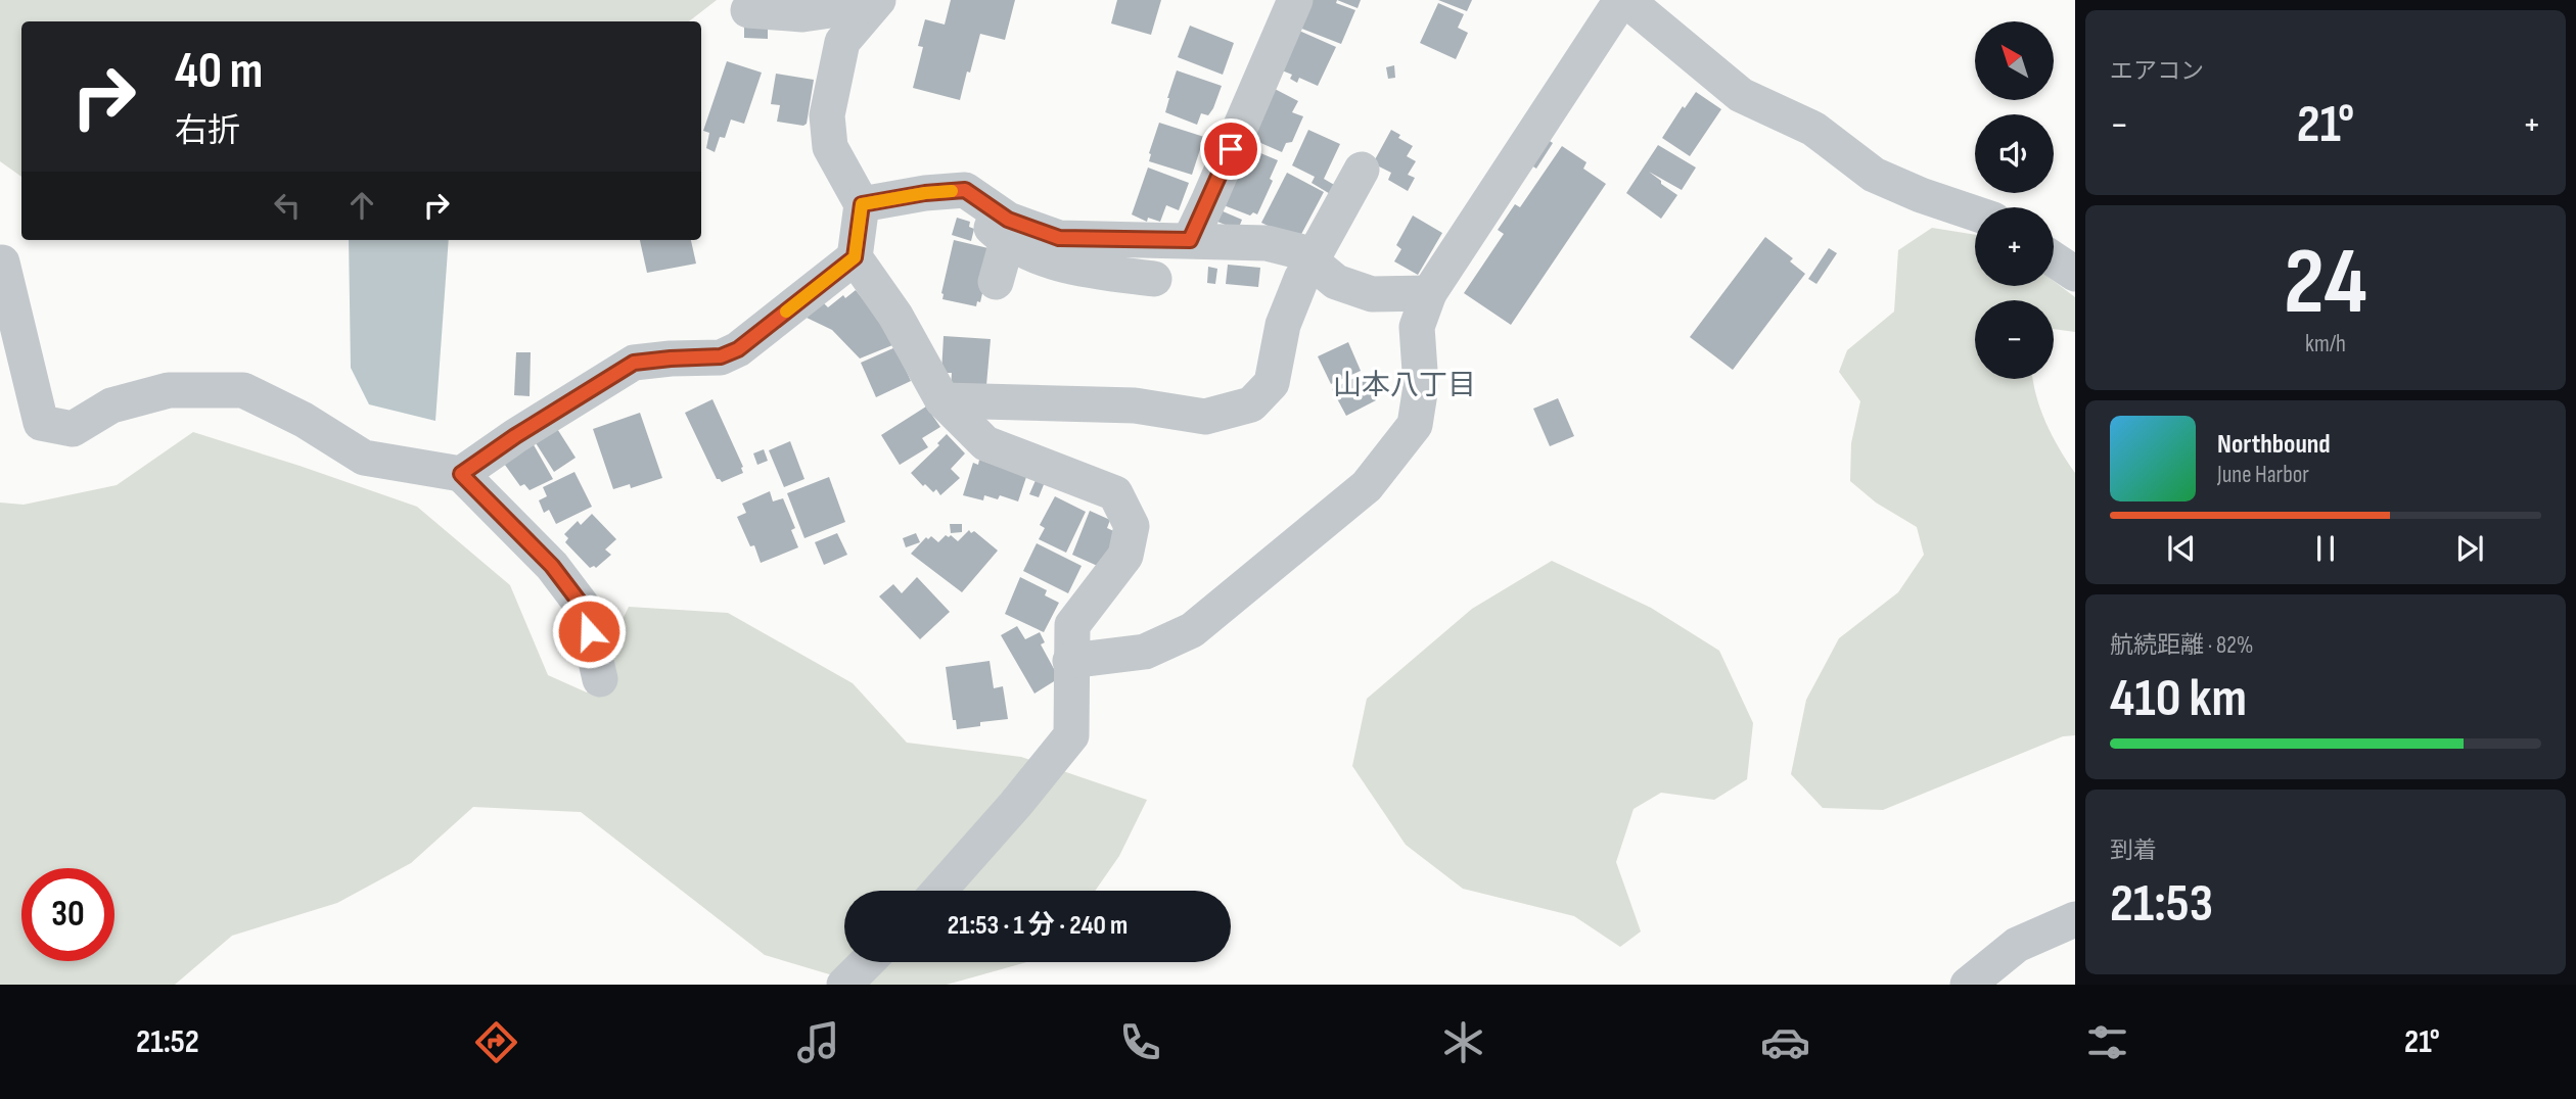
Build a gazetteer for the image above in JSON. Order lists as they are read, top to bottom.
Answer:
{
  "districts": ["山本八丁目"],
  "north": "top left",
  "page": {
    "tile": [
      "エアコン",
      ["24", "km/h"],
      ["航続距離 · 82%", "410 km"],
      ["到着", "21:53"]
    ],
    "map_buttons": ["+", "−"],
    "turn": ["40 m", "右折"],
    "heat": ["−", "21°", "+"],
    "song": ["Northbound", "June Harbor"],
    "limit": "30",
    "trip": "21:53 · 1 分 · 240 m",
    "tabs": ["21:52", "21°"]
  }
}
